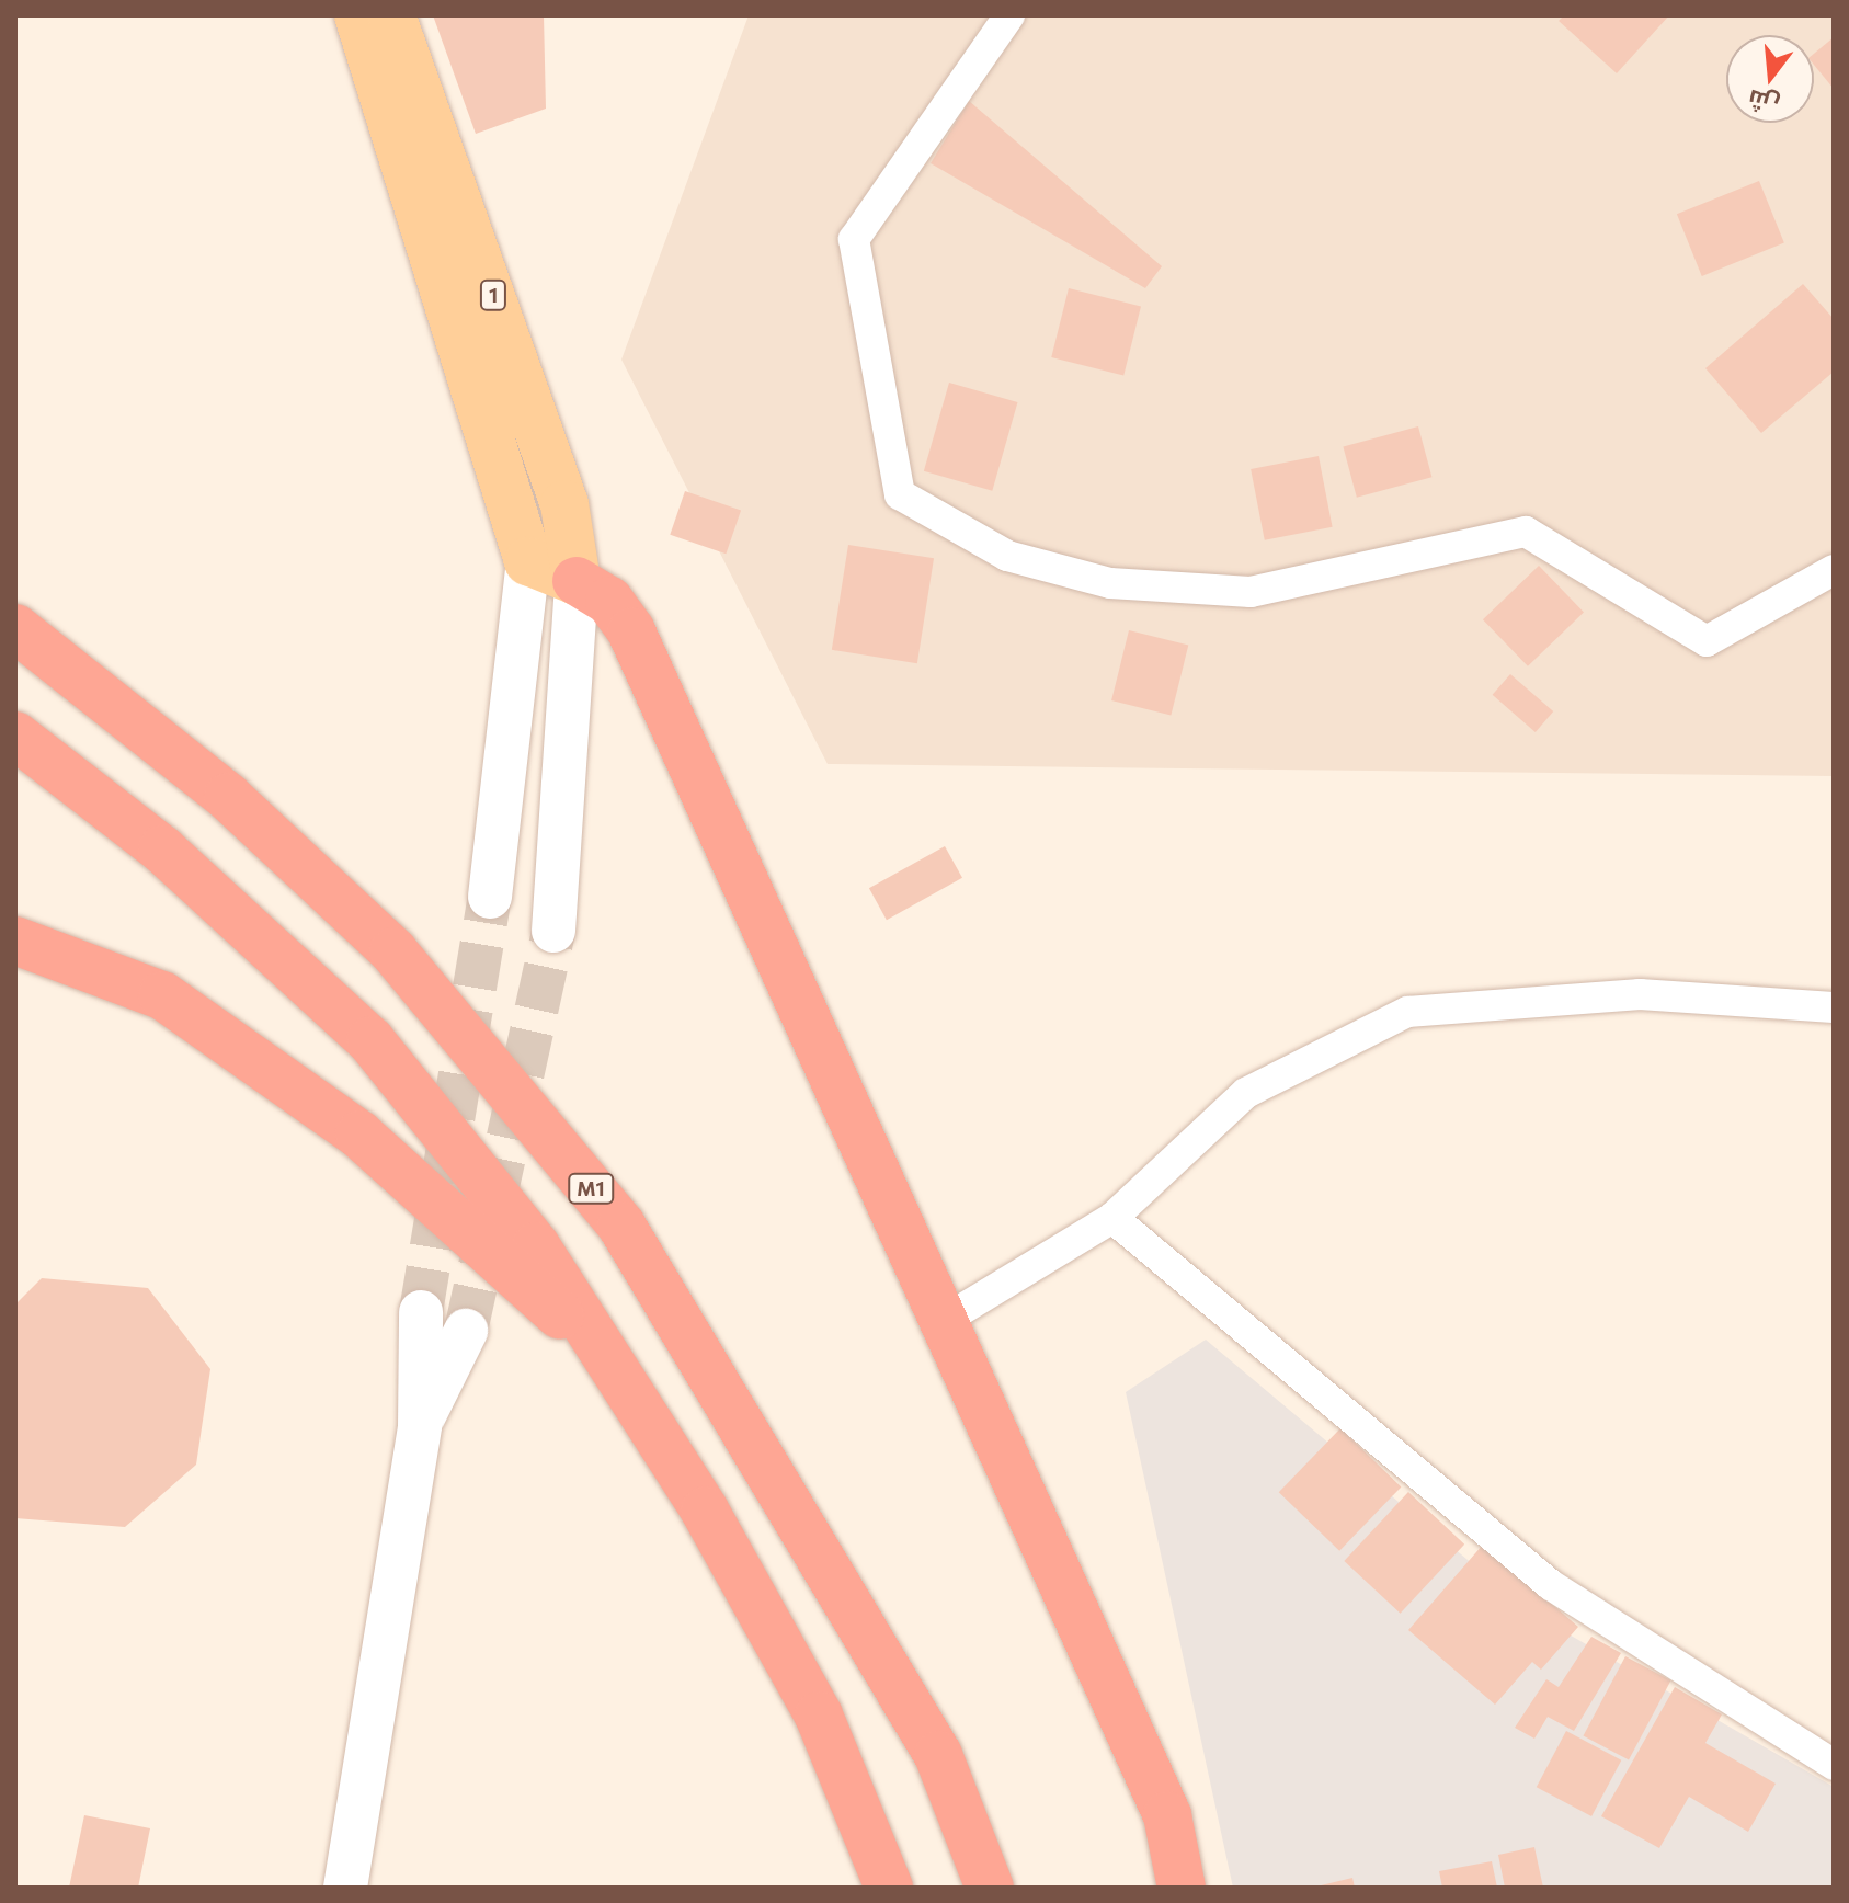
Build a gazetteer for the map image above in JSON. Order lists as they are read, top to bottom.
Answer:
{
  "streets": {
    "highway": ["M1"],
    "main road": ["1"]
  },
  "north": "bottom"
}
